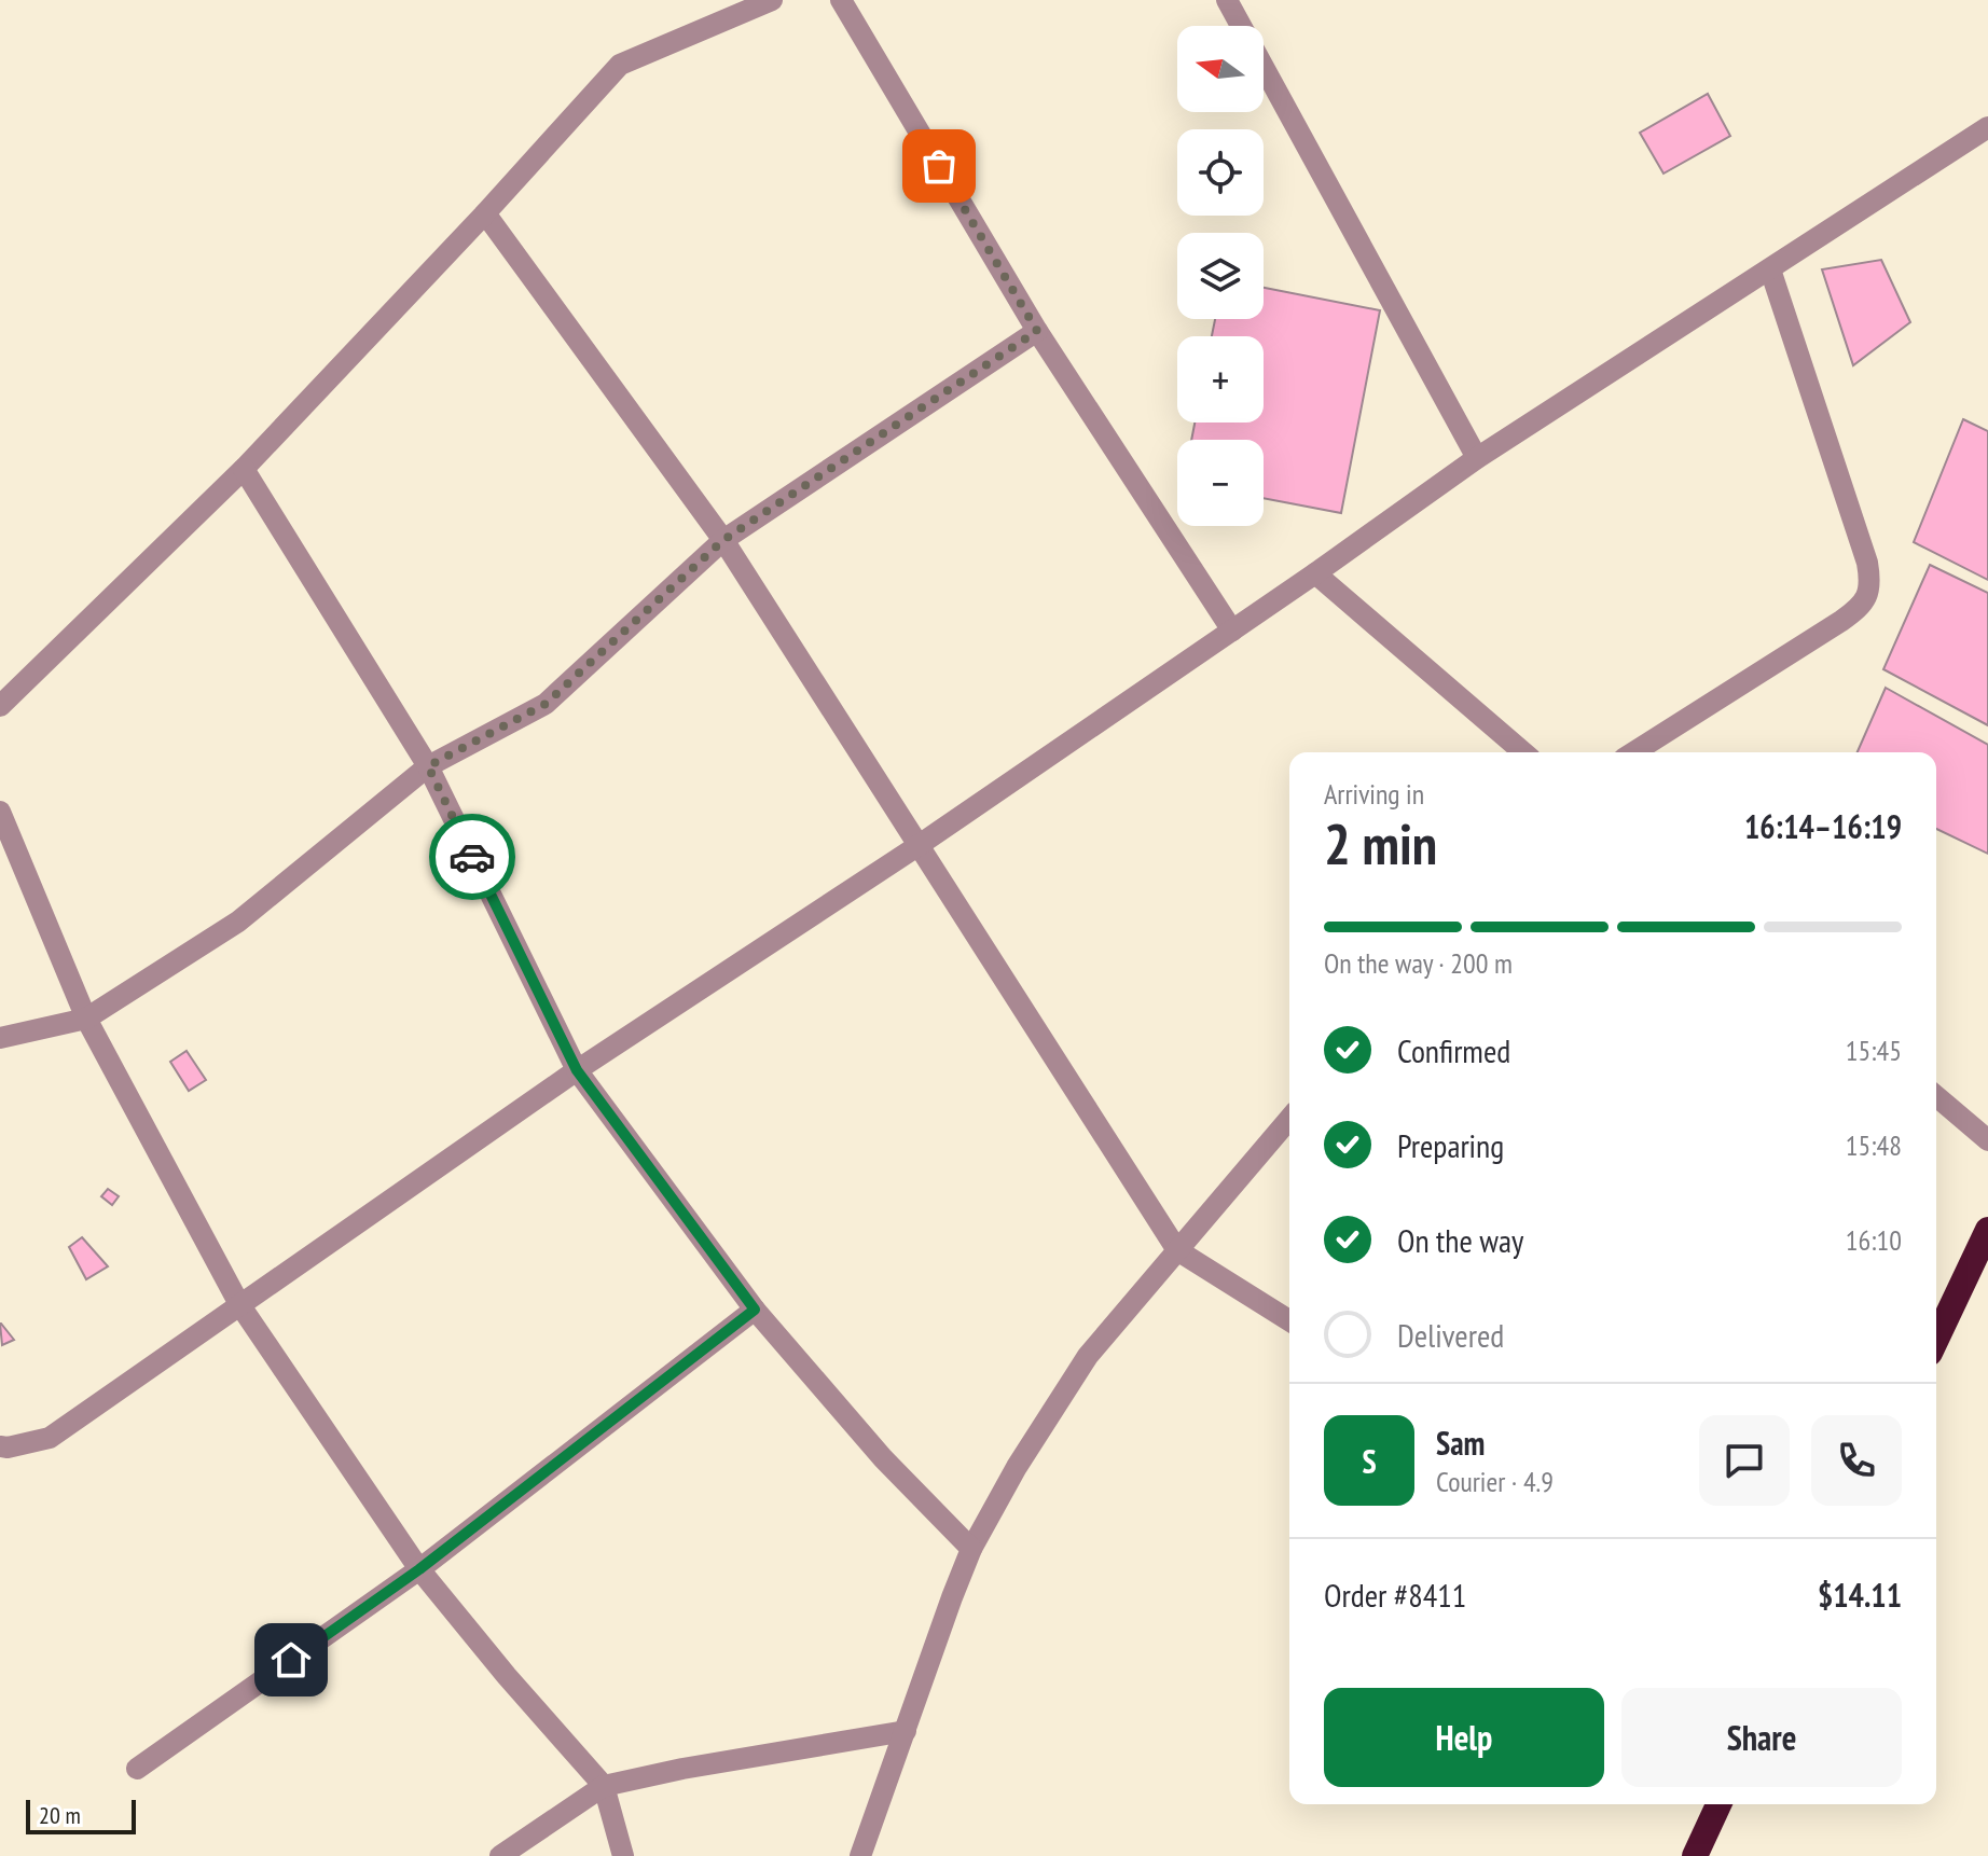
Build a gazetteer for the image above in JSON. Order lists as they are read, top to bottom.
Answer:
{
  "scale_bar": "20 m",
  "north": "left",
  "page": {
    "map_buttons": ["+", "−"],
    "heading": ["2 min", "Arriving in", "16:14–16:19"],
    "panel": [
      "Sam",
      "Courier · 4.9",
      "Order #8411",
      "$14.11"
    ],
    "bar": "On the way · 200 m",
    "list": [
      ["Confirmed", "15:45"],
      ["Preparing", "15:48"],
      ["On the way", "16:10"],
      "Delivered"
    ],
    "round": "S",
    "buttons": ["Help", "Share"],
    "scale": "20 m"
  }
}
